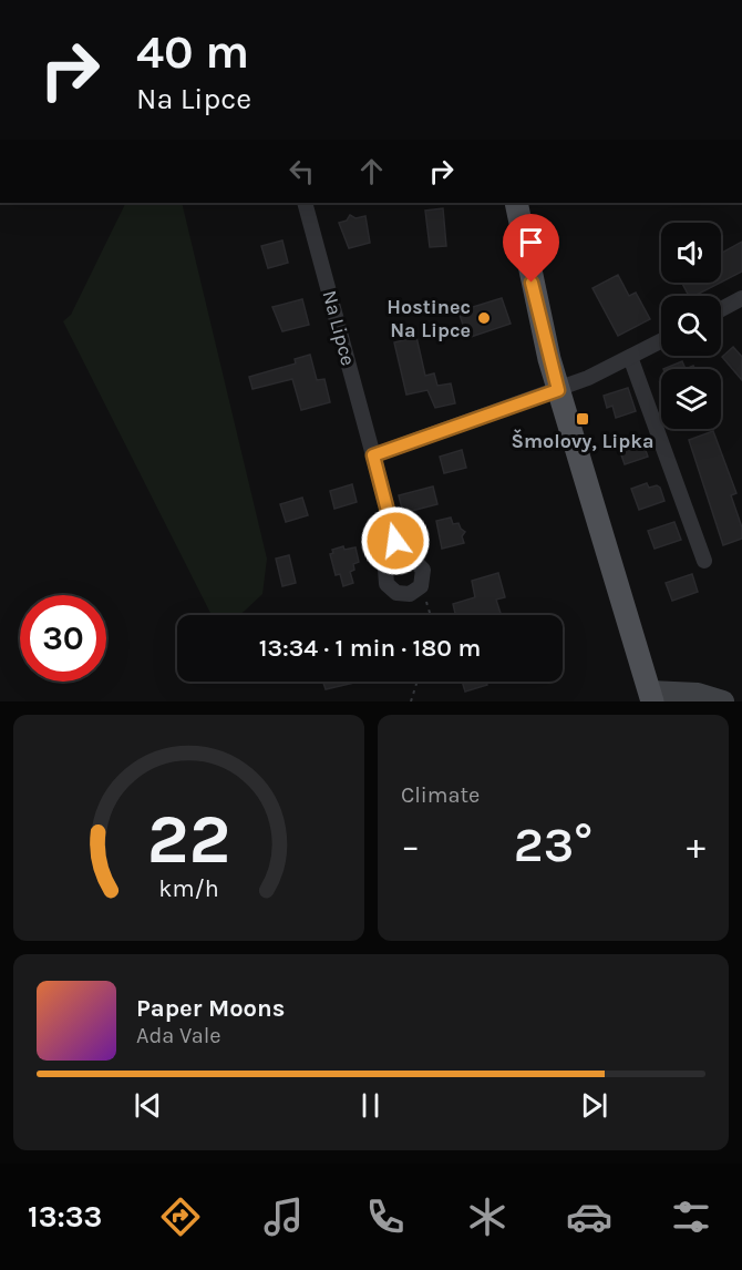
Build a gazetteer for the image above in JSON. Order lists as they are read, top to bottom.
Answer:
{
  "streets": {
    "street": ["Na Lipce"]
  },
  "places": {
    "other": ["Hostinec Na Lipce"],
    "transit": ["Šmolovy, Lipka"]
  },
  "page": {
    "turn": ["40 m", "Na Lipce"],
    "limit": "30",
    "trip": "13:34 · 1 min · 180 m",
    "tile": "Climate",
    "heat": ["−", "23°", "+"],
    "song": ["Paper Moons", "Ada Vale"],
    "tabs": "13:33",
    "gauge": ["22", "km/h"]
  }
}
